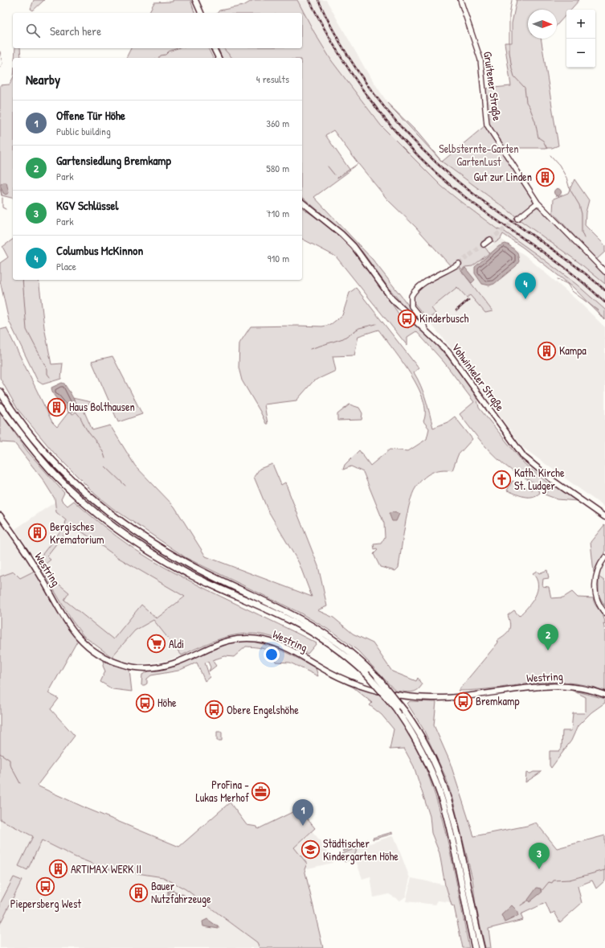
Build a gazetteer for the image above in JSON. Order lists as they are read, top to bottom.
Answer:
{
  "streets": {
    "main road": ["Vohwinkeler Straße", "Westring"],
    "street": ["Gruitener Straße"]
  },
  "parks": ["Selbsternte-Garten GartenLust"],
  "places": {
    "building": [
      "Gut zur Linden",
      "Kampa",
      "Haus Bolthausen",
      "Bergisches Krematorium",
      "ARTIMAX WERK II",
      "Bauer Nutzfahrzeuge"
    ],
    "bus stop": [
      "Kinderbusch",
      "Bremkamp",
      "Höhe",
      "Obere Engelshöhe",
      "Piepersberg West"
    ],
    "church": ["Kath. Kirche St. Ludger"],
    "supermarket": ["Aldi"],
    "office": ["ProFina - Lukas Merhof"],
    "school or university": ["Städtischer Kindergarten Höhe"]
  },
  "north": "right",
  "page": {
    "map_buttons": ["+", "−"],
    "search": "Search here",
    "heading": ["Nearby", "4 results"],
    "list": [
      {
        "mark": "1",
        "name": "Offene Tür Höhe",
        "note": "Public building",
        "value": "360 m"
      },
      {
        "mark": "2",
        "name": "Gartensiedlung Bremkamp",
        "note": "Park",
        "value": "580 m"
      },
      {
        "mark": "3",
        "name": "KGV Schlüssel",
        "note": "Park",
        "value": "710 m"
      },
      {
        "mark": "4",
        "name": "Columbus McKinnon",
        "note": "Place",
        "value": "910 m"
      }
    ],
    "pins": [
      "4",
      "2",
      "1",
      "3"
    ]
  }
}
